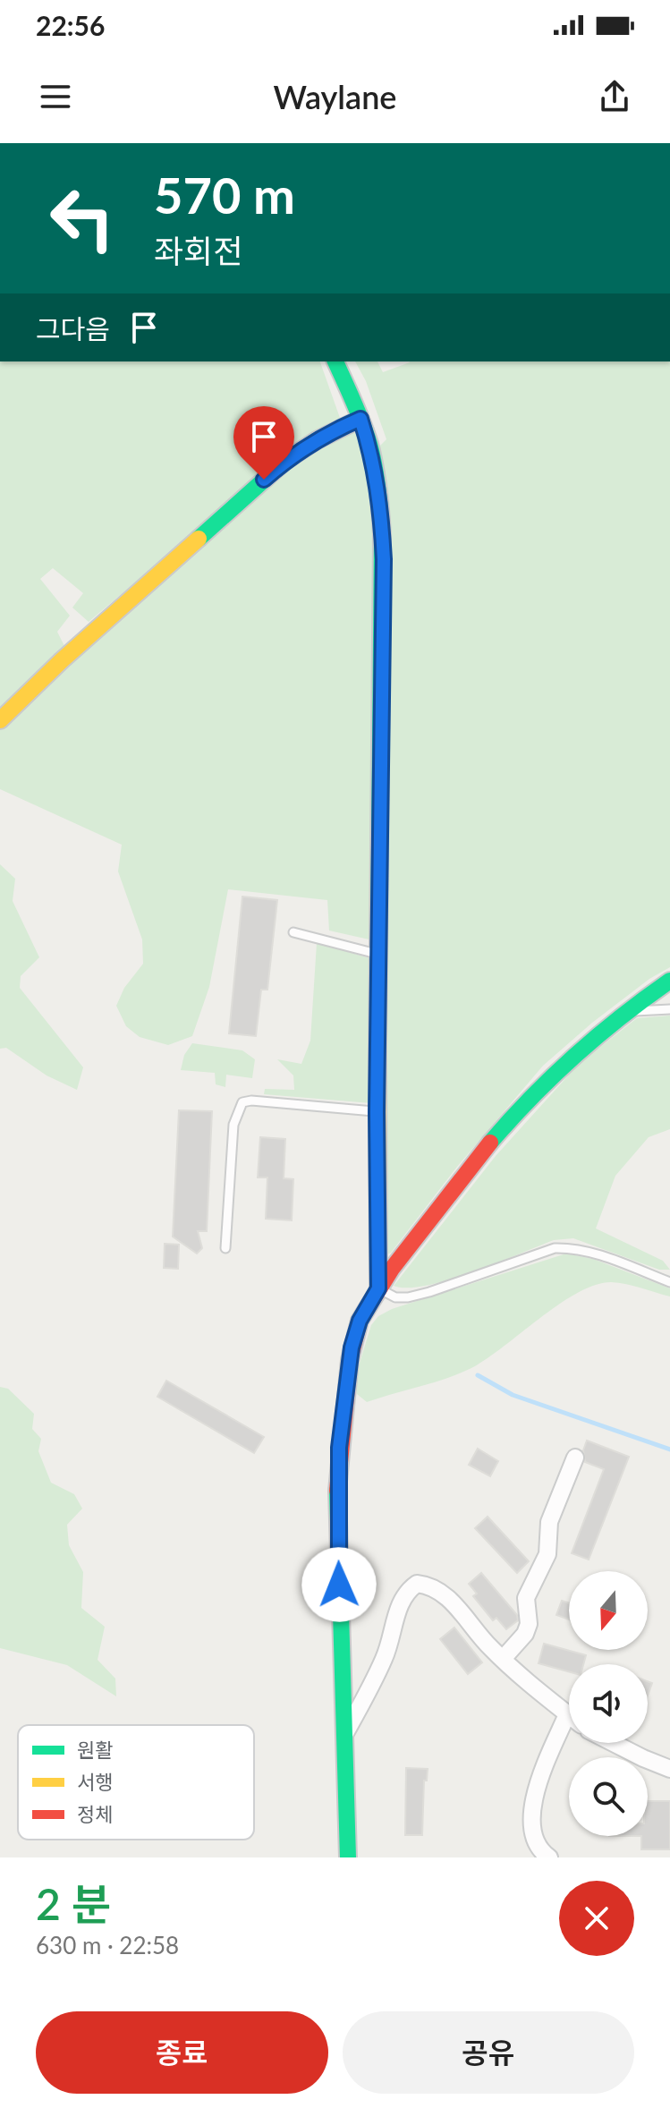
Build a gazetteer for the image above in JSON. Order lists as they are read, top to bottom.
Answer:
{
  "legend": ["원활", "서행", "정체"],
  "north": "bottom",
  "page": {
    "status": "22:56",
    "header": "Waylane",
    "turn": ["570 m", "좌회전"],
    "then": "그다음",
    "heading": ["2 분", "630 m · 22:58"],
    "buttons": ["종료", "공유"]
  }
}
